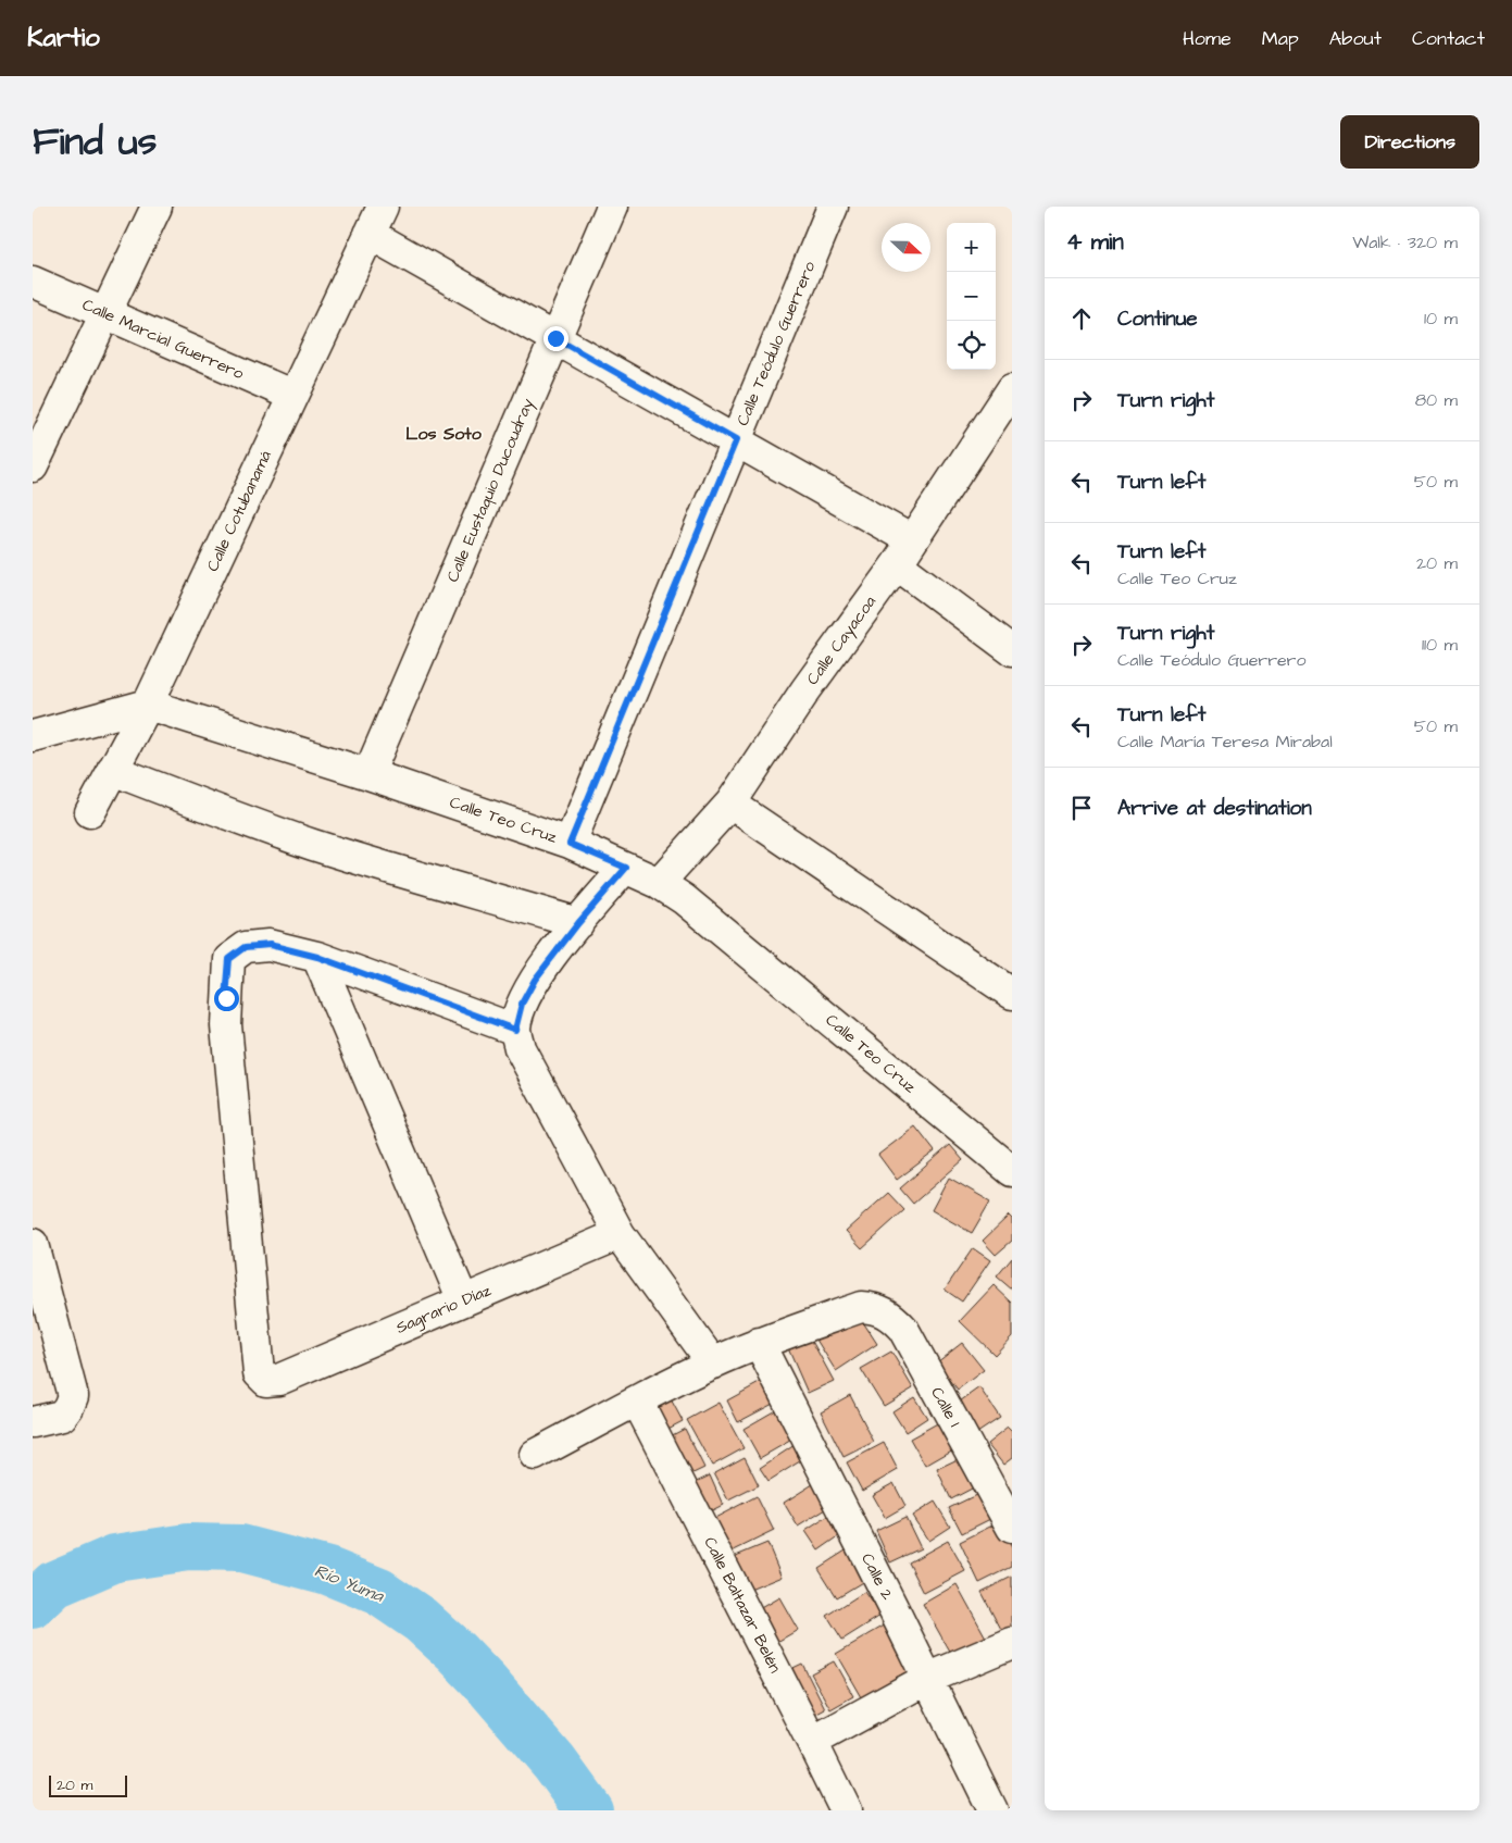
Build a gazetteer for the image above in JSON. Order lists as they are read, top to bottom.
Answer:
{
  "streets": {
    "street": [
      "Calle Marcial Guerrero",
      "Calle Teódulo Guerrero",
      "Calle Eustaquio Ducoudray",
      "Calle Cotubanamá",
      "Calle Cayacoa",
      "Calle Teo Cruz",
      "Sagrario Díaz",
      "Calle 1",
      "Calle 2",
      "Calle Baltazar Belén"
    ]
  },
  "crossings": [
    ["Calle Marcial Guerrero", "Calle Cotubanamá"],
    ["Calle Teódulo Guerrero", "Calle Teo Cruz"],
    ["Calle Eustaquio Ducoudray", "Calle Teo Cruz"],
    ["Calle Cotubanamá", "Calle Teo Cruz"],
    ["Calle Cayacoa", "Calle Teo Cruz"],
    ["Calle 1", "Calle 2"]
  ],
  "districts": ["Los Soto"],
  "water": ["Río Yuma"],
  "scale_bar": "20 m",
  "north": "right",
  "page": {
    "header": "Kartio",
    "nav": [
      "Home",
      "Map",
      "About",
      "Contact"
    ],
    "title": "Find us",
    "buttons": "Directions",
    "heading": ["4 min", "Walk · 320 m"],
    "map_buttons": ["+", "−"],
    "list": [
      ["Continue", "10 m"],
      ["Turn right", "80 m"],
      ["Turn left", "50 m"],
      ["Turn left", "Calle Teo Cruz", "20 m"],
      ["Turn right", "Calle Teódulo Guerrero", "110 m"],
      ["Turn left", "Calle María Teresa Mirabal", "50 m"],
      "Arrive at destination"
    ],
    "scale": "20 m"
  }
}
